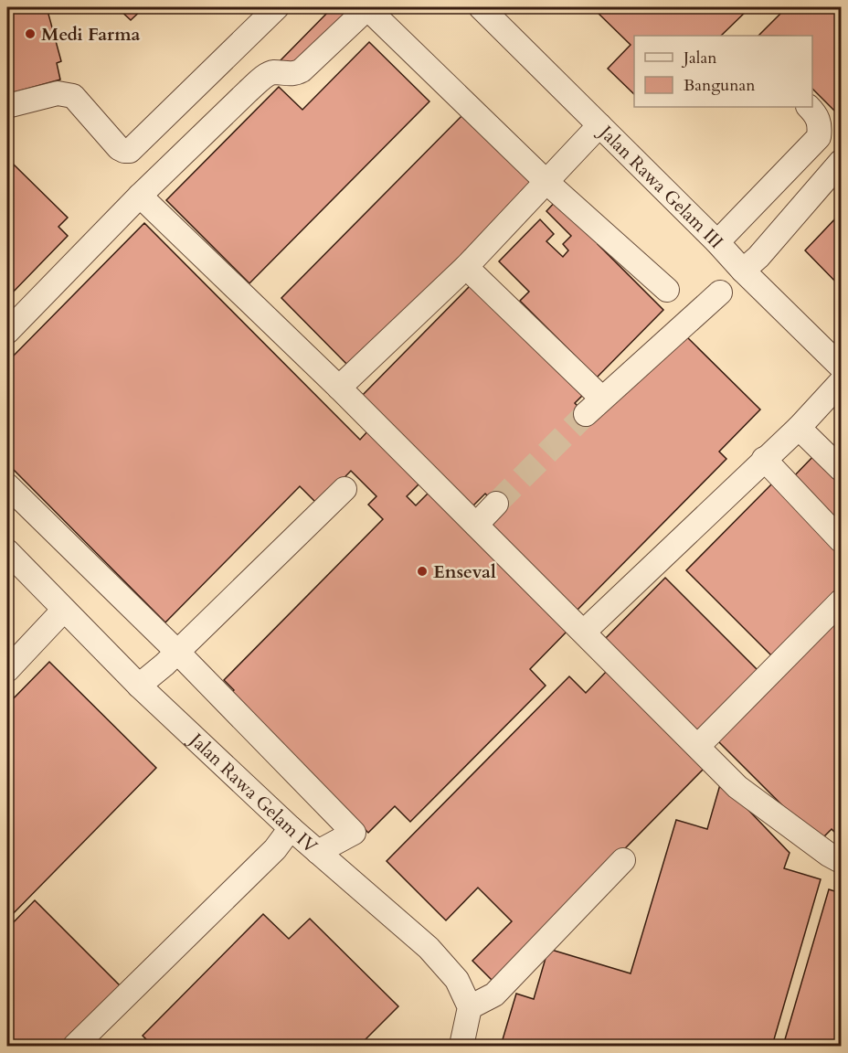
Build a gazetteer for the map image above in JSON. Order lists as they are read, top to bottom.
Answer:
{
  "streets": {
    "street": ["Jalan Rawa Gelam III", "Jalan Rawa Gelam IV"]
  },
  "places": ["Medi Farma", "Enseval"],
  "legend": ["Jalan", "Bangunan"]
}
